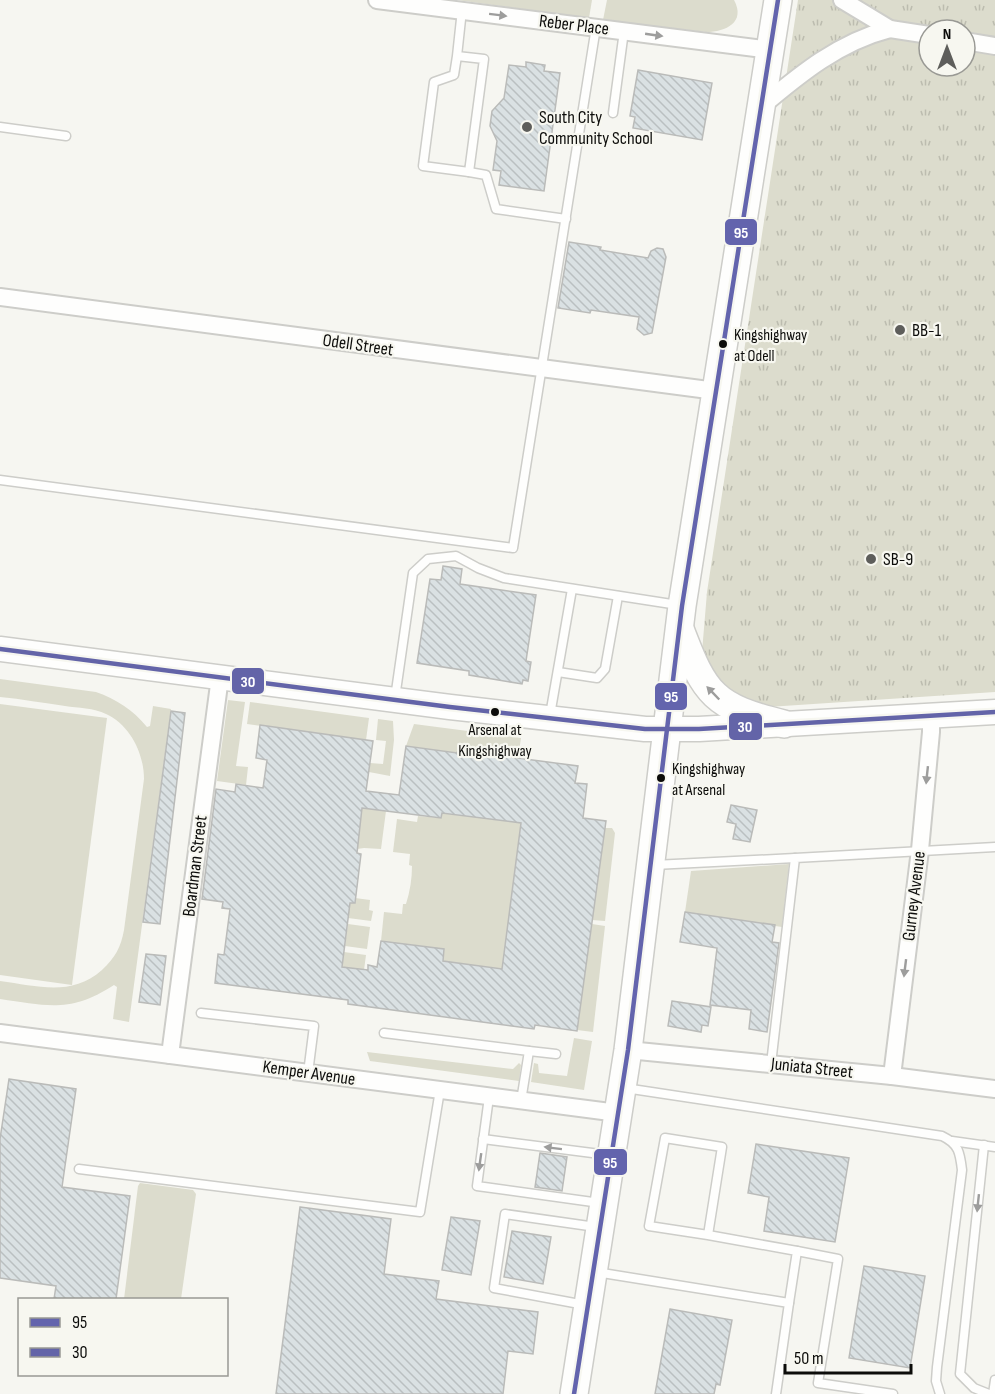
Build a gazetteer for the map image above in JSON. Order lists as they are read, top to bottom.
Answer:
{
  "streets": {
    "street": [
      "Reber Place",
      "Odell Street",
      "Boardman Street",
      "Gurney Avenue",
      "Juniata Street",
      "Kemper Avenue"
    ]
  },
  "crossings": [
    ["Boardman Street", "Kemper Avenue"],
    ["Gurney Avenue", "Juniata Street"]
  ],
  "one_way": ["Reber Place", "Gurney Avenue"],
  "places": [
    "South City Community School",
    "BB-1",
    "Kingshighway at Odell",
    "SB-9",
    "Arsenal at Kingshighway",
    "Kingshighway at Arsenal"
  ],
  "lines": ["transit line 95", "transit line 30"],
  "legend": ["95", "30"],
  "scale_bar": "50 m",
  "north": "top"
}
